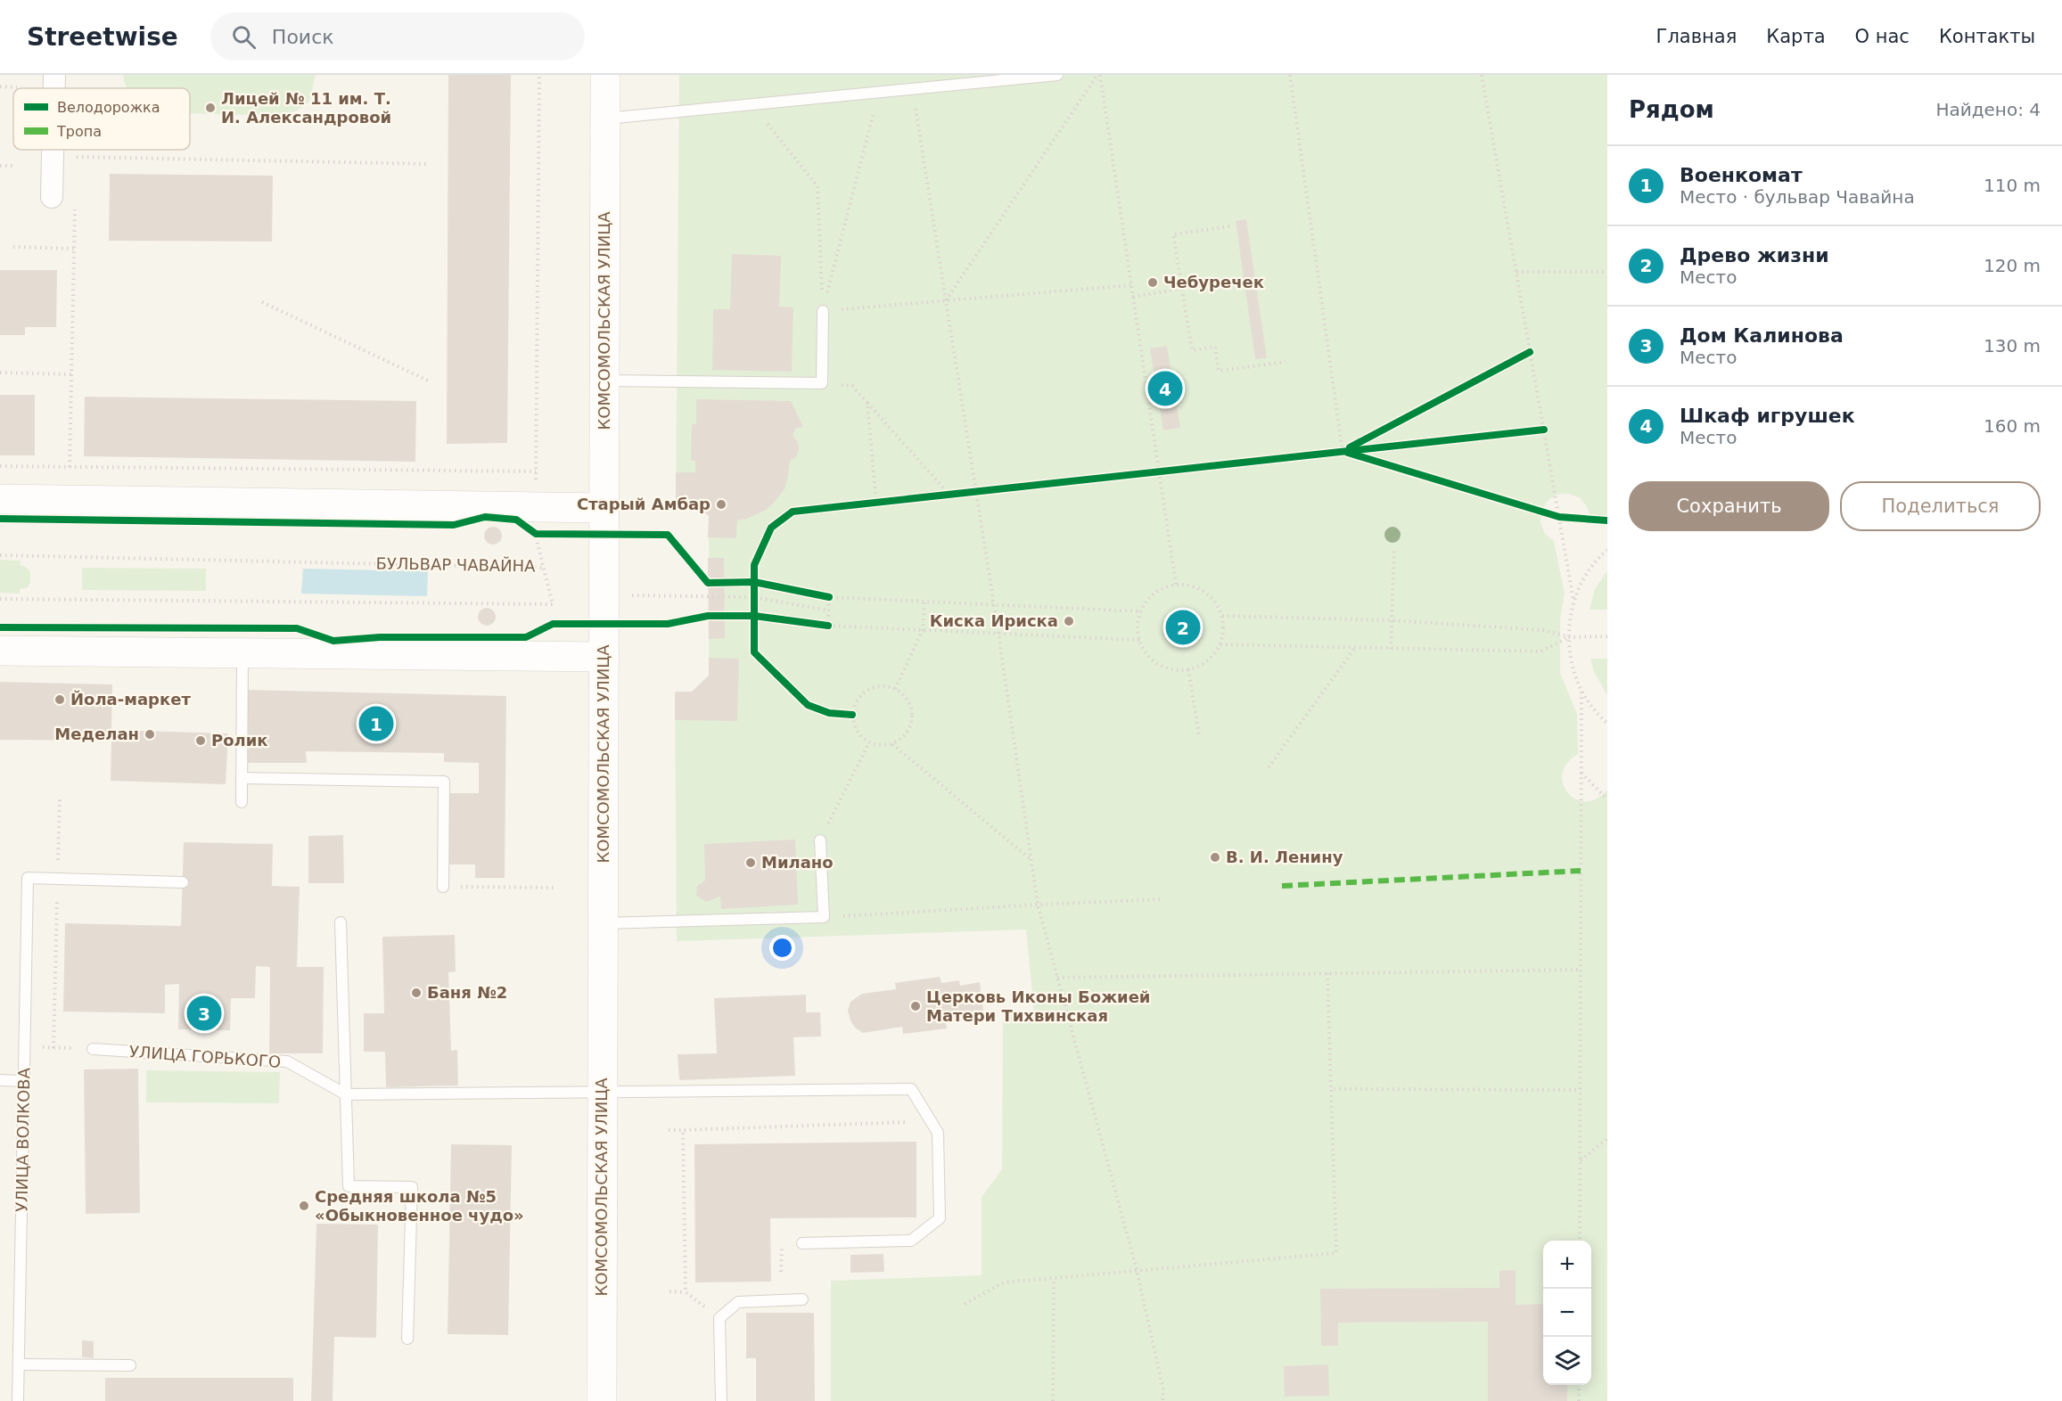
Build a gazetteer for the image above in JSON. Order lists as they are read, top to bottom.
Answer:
{
  "streets": {
    "main road": ["КОМСОМОЛЬСКАЯ УЛИЦА"],
    "lane": ["УЛИЦА ГОРЬКОГО", "УЛИЦА ВОЛКОВА"],
    "path": ["БУЛЬВАР ЧАВАЙНА"]
  },
  "crossings": [
    ["КОМСОМОЛЬСКАЯ УЛИЦА", "УЛИЦА ГОРЬКОГО"]
  ],
  "places": [
    "Лицей № 11 им. Т. И. Александровой",
    "Чебуречек",
    "Старый Амбар",
    "Киска Ириска",
    "Йола-маркет",
    "Меделан",
    "Ролик",
    "В. И. Ленину",
    "Милано",
    "Баня №2",
    "Церковь Иконы Божией Матери Тихвинская",
    "Средняя школа №5 «Обыкновенное чудо»"
  ],
  "legend": ["Велодорожка", "Тропа"],
  "page": {
    "header": "Streetwise",
    "search": "Поиск",
    "nav": [
      "Главная",
      "Карта",
      "О нас",
      "Контакты"
    ],
    "heading": ["Рядом", "Найдено: 4"],
    "list": [
      {
        "mark": "1",
        "name": "Военкомат",
        "note": "Место · бульвар Чавайна",
        "value": "110 m"
      },
      {
        "mark": "2",
        "name": "Древо жизни",
        "note": "Место",
        "value": "120 m"
      },
      {
        "mark": "3",
        "name": "Дом Калинова",
        "note": "Место",
        "value": "130 m"
      },
      {
        "mark": "4",
        "name": "Шкаф игрушек",
        "note": "Место",
        "value": "160 m"
      }
    ],
    "pins": [
      "4",
      "2",
      "1",
      "3"
    ],
    "buttons": ["Сохранить", "Поделиться"],
    "map_buttons": ["+", "−"]
  }
}
